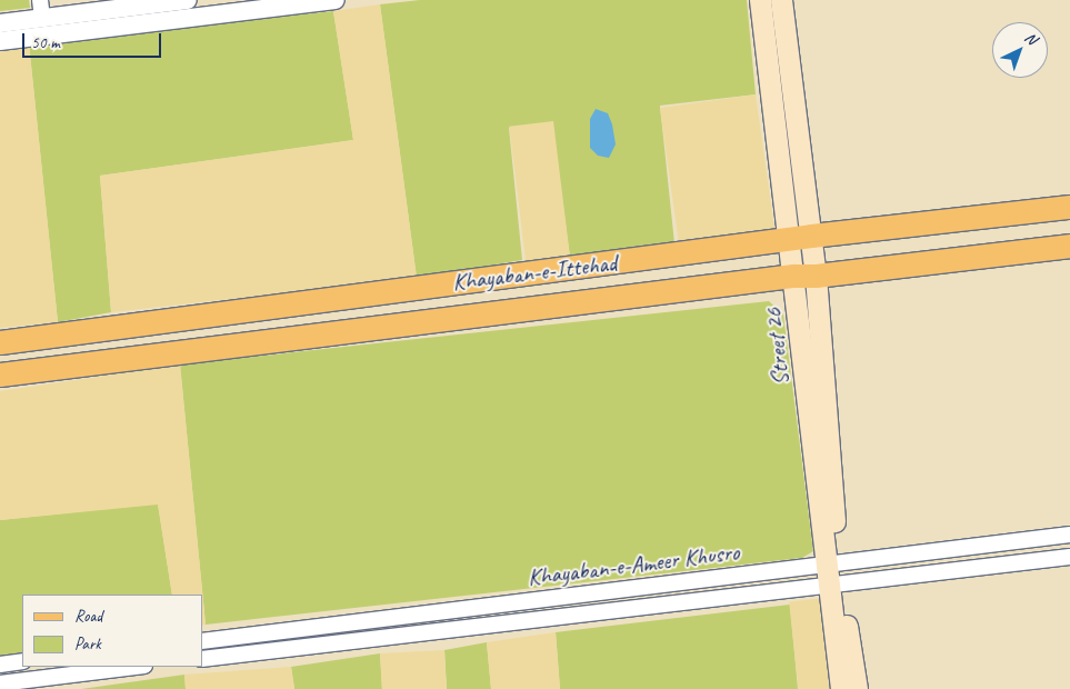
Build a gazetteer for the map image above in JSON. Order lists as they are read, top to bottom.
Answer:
{
  "streets": {
    "main road": ["Khayaban-e-Ittehad", "Street 26"],
    "street": ["Khayaban-e-Ameer Khusro"]
  },
  "crossings": [
    ["Khayaban-e-Ittehad", "Street 26"],
    ["Street 26", "Khayaban-e-Ameer Khusro"]
  ],
  "legend": ["Road", "Park"],
  "scale_bar": "50 m",
  "north": "top right"
}
